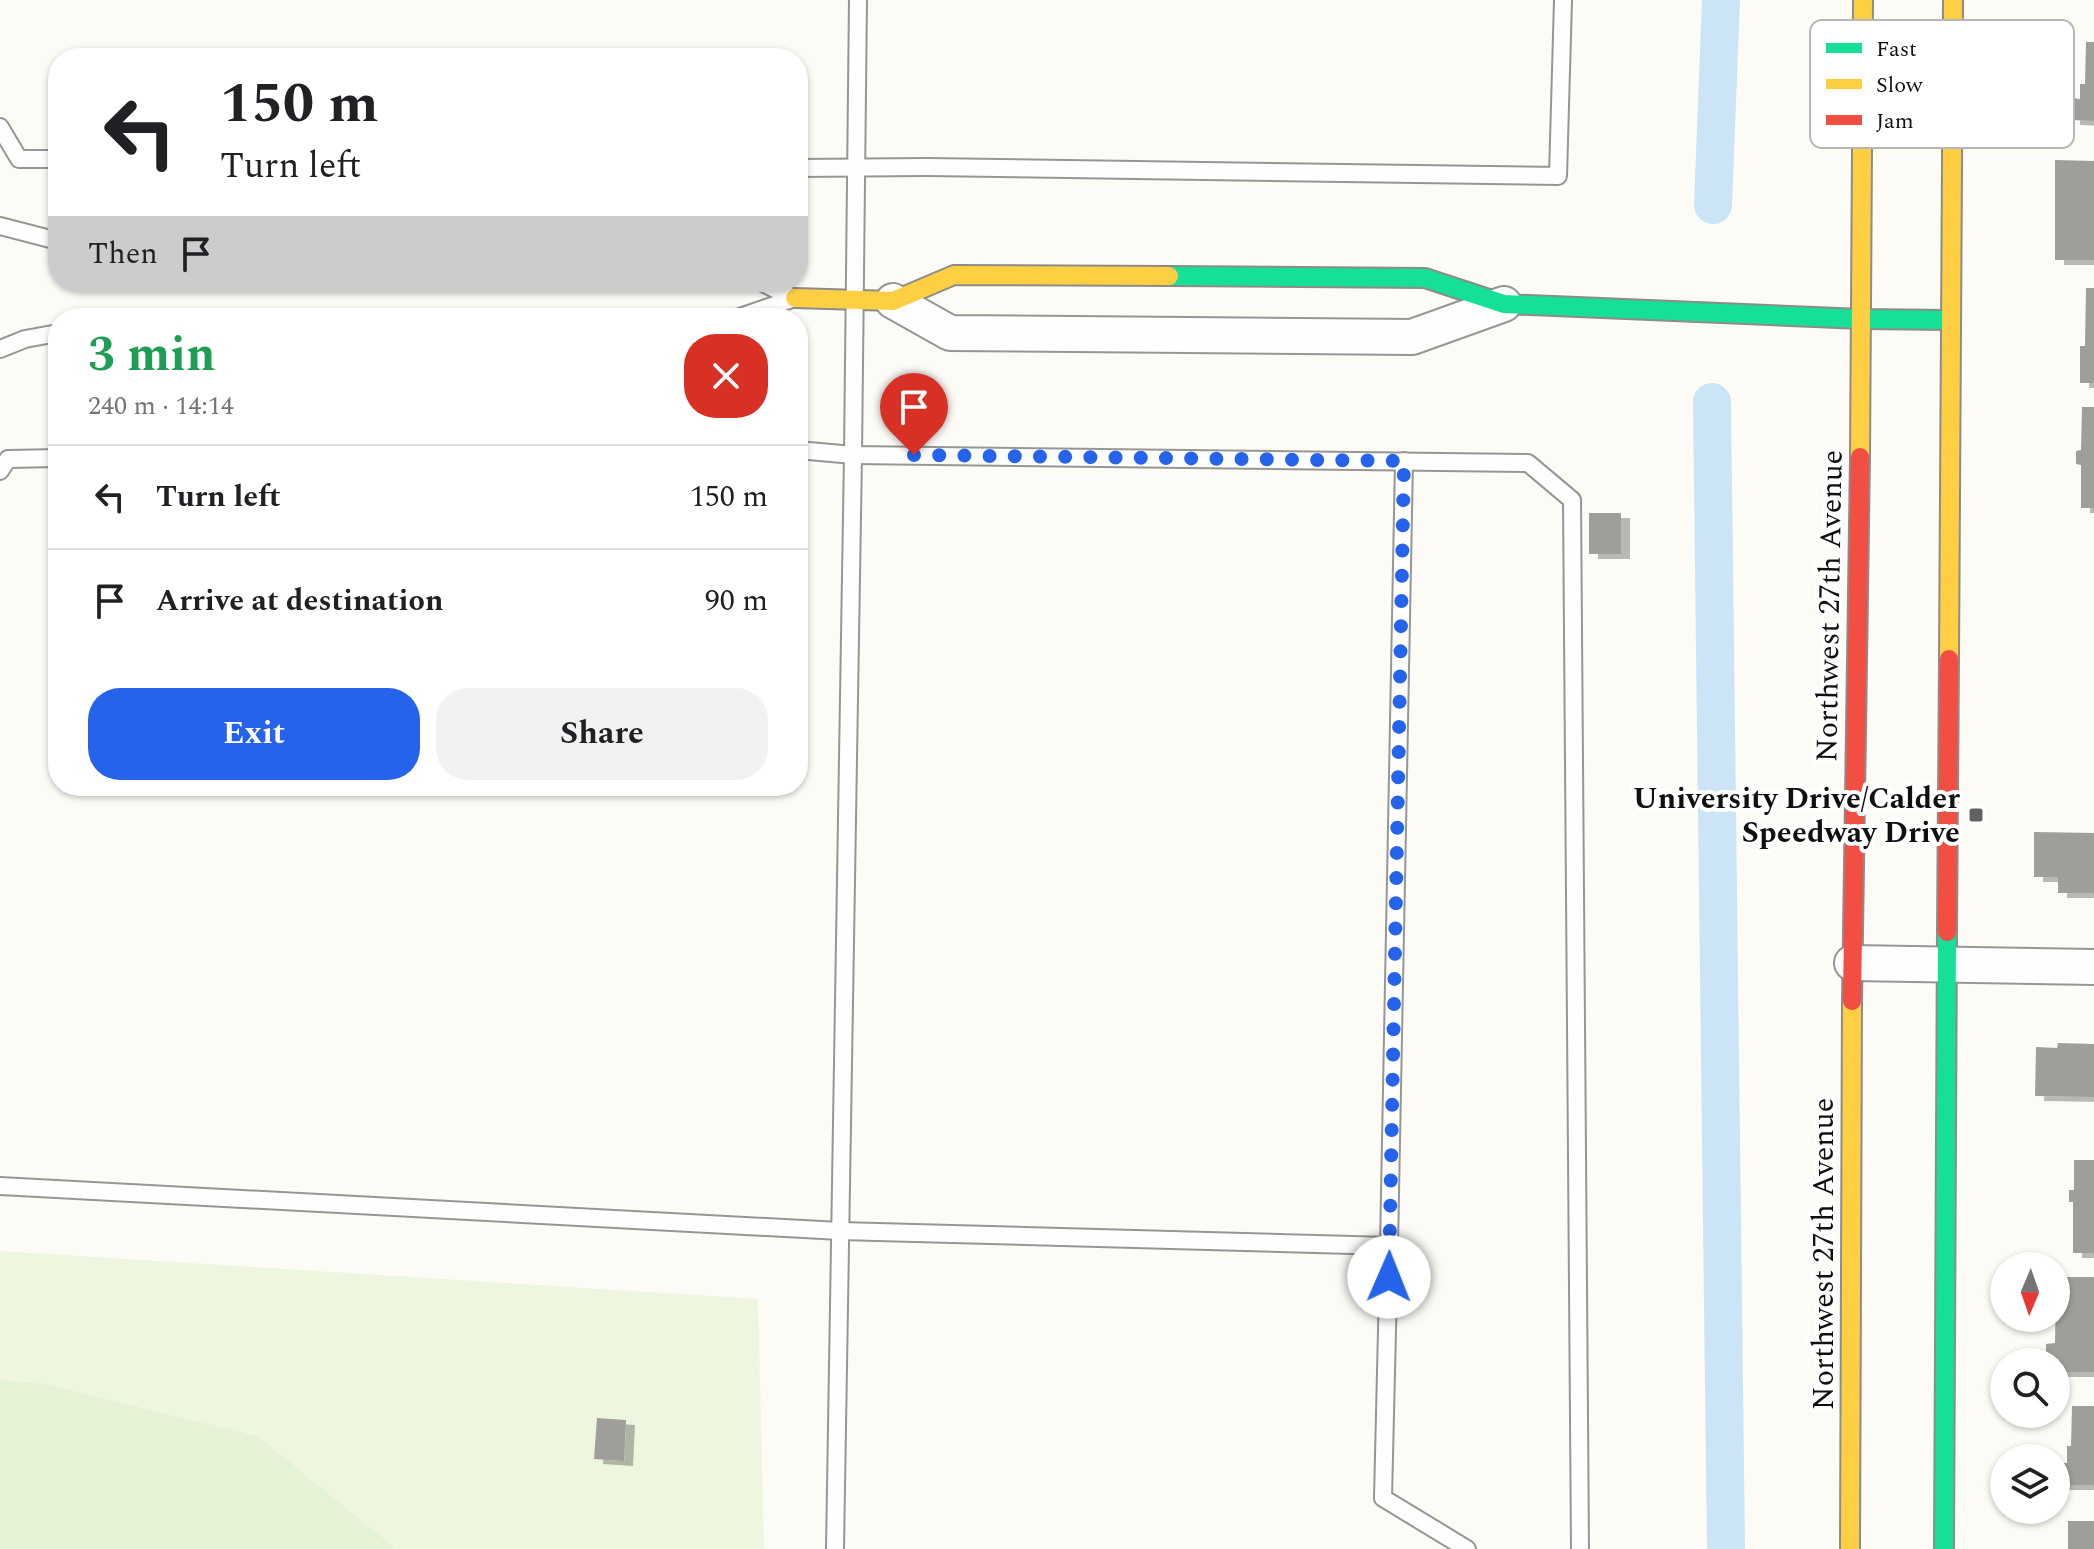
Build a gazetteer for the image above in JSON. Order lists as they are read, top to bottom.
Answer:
{
  "streets": {
    "main road": ["Northwest 27th Avenue"]
  },
  "places": {
    "transit": ["University Drive/Calder Speedway Drive"]
  },
  "legend": ["Fast", "Slow", "Jam"],
  "north": "bottom",
  "page": {
    "turn": ["150 m", "Turn left"],
    "then": "Then",
    "heading": ["3 min", "240 m · 14:14"],
    "list": [
      {
        "name": "Turn left",
        "value": "150 m"
      },
      {
        "name": "Arrive at destination",
        "value": "90 m"
      }
    ],
    "buttons": ["Exit", "Share"]
  }
}
